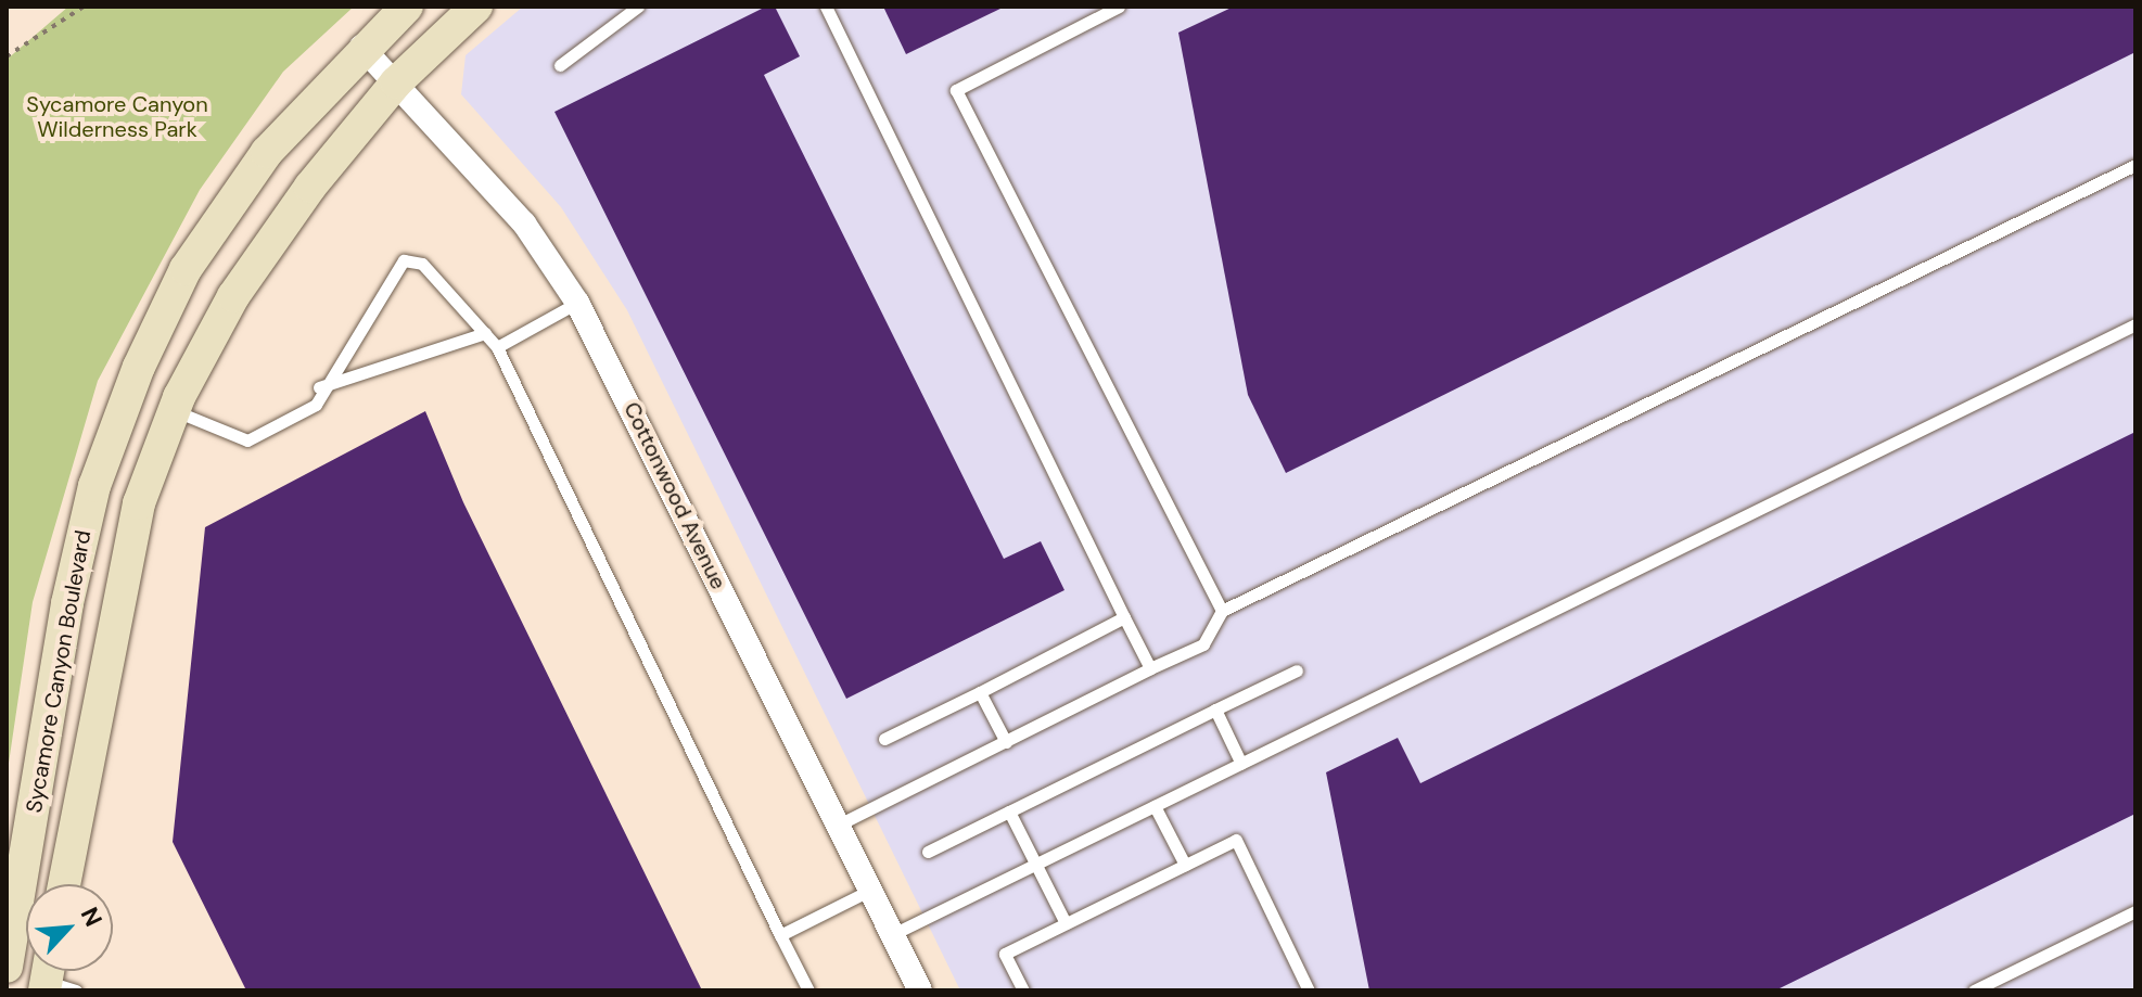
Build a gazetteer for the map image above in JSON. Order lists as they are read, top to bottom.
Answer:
{
  "streets": {
    "main road": ["Sycamore Canyon Boulevard"],
    "street": ["Cottonwood Avenue"]
  },
  "crossings": [
    ["Cottonwood Avenue", "Sycamore Canyon Boulevard"]
  ],
  "parks": ["Sycamore Canyon Wilderness Park"],
  "north": "top right"
}
